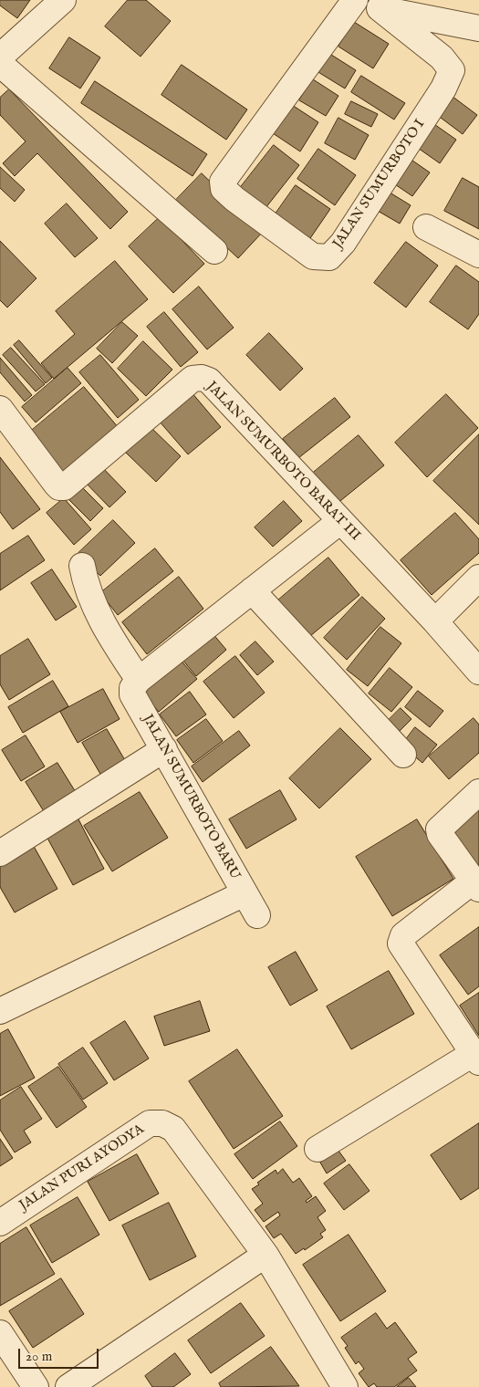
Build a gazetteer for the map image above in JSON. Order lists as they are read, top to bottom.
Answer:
{
  "streets": {
    "street": [
      "JALAN SUMURBOTO I",
      "JALAN SUMURBOTO BARAT III",
      "JALAN SUMURBOTO BARU",
      "JALAN PURI AYODYA"
    ]
  },
  "scale_bar": "20 m"
}
